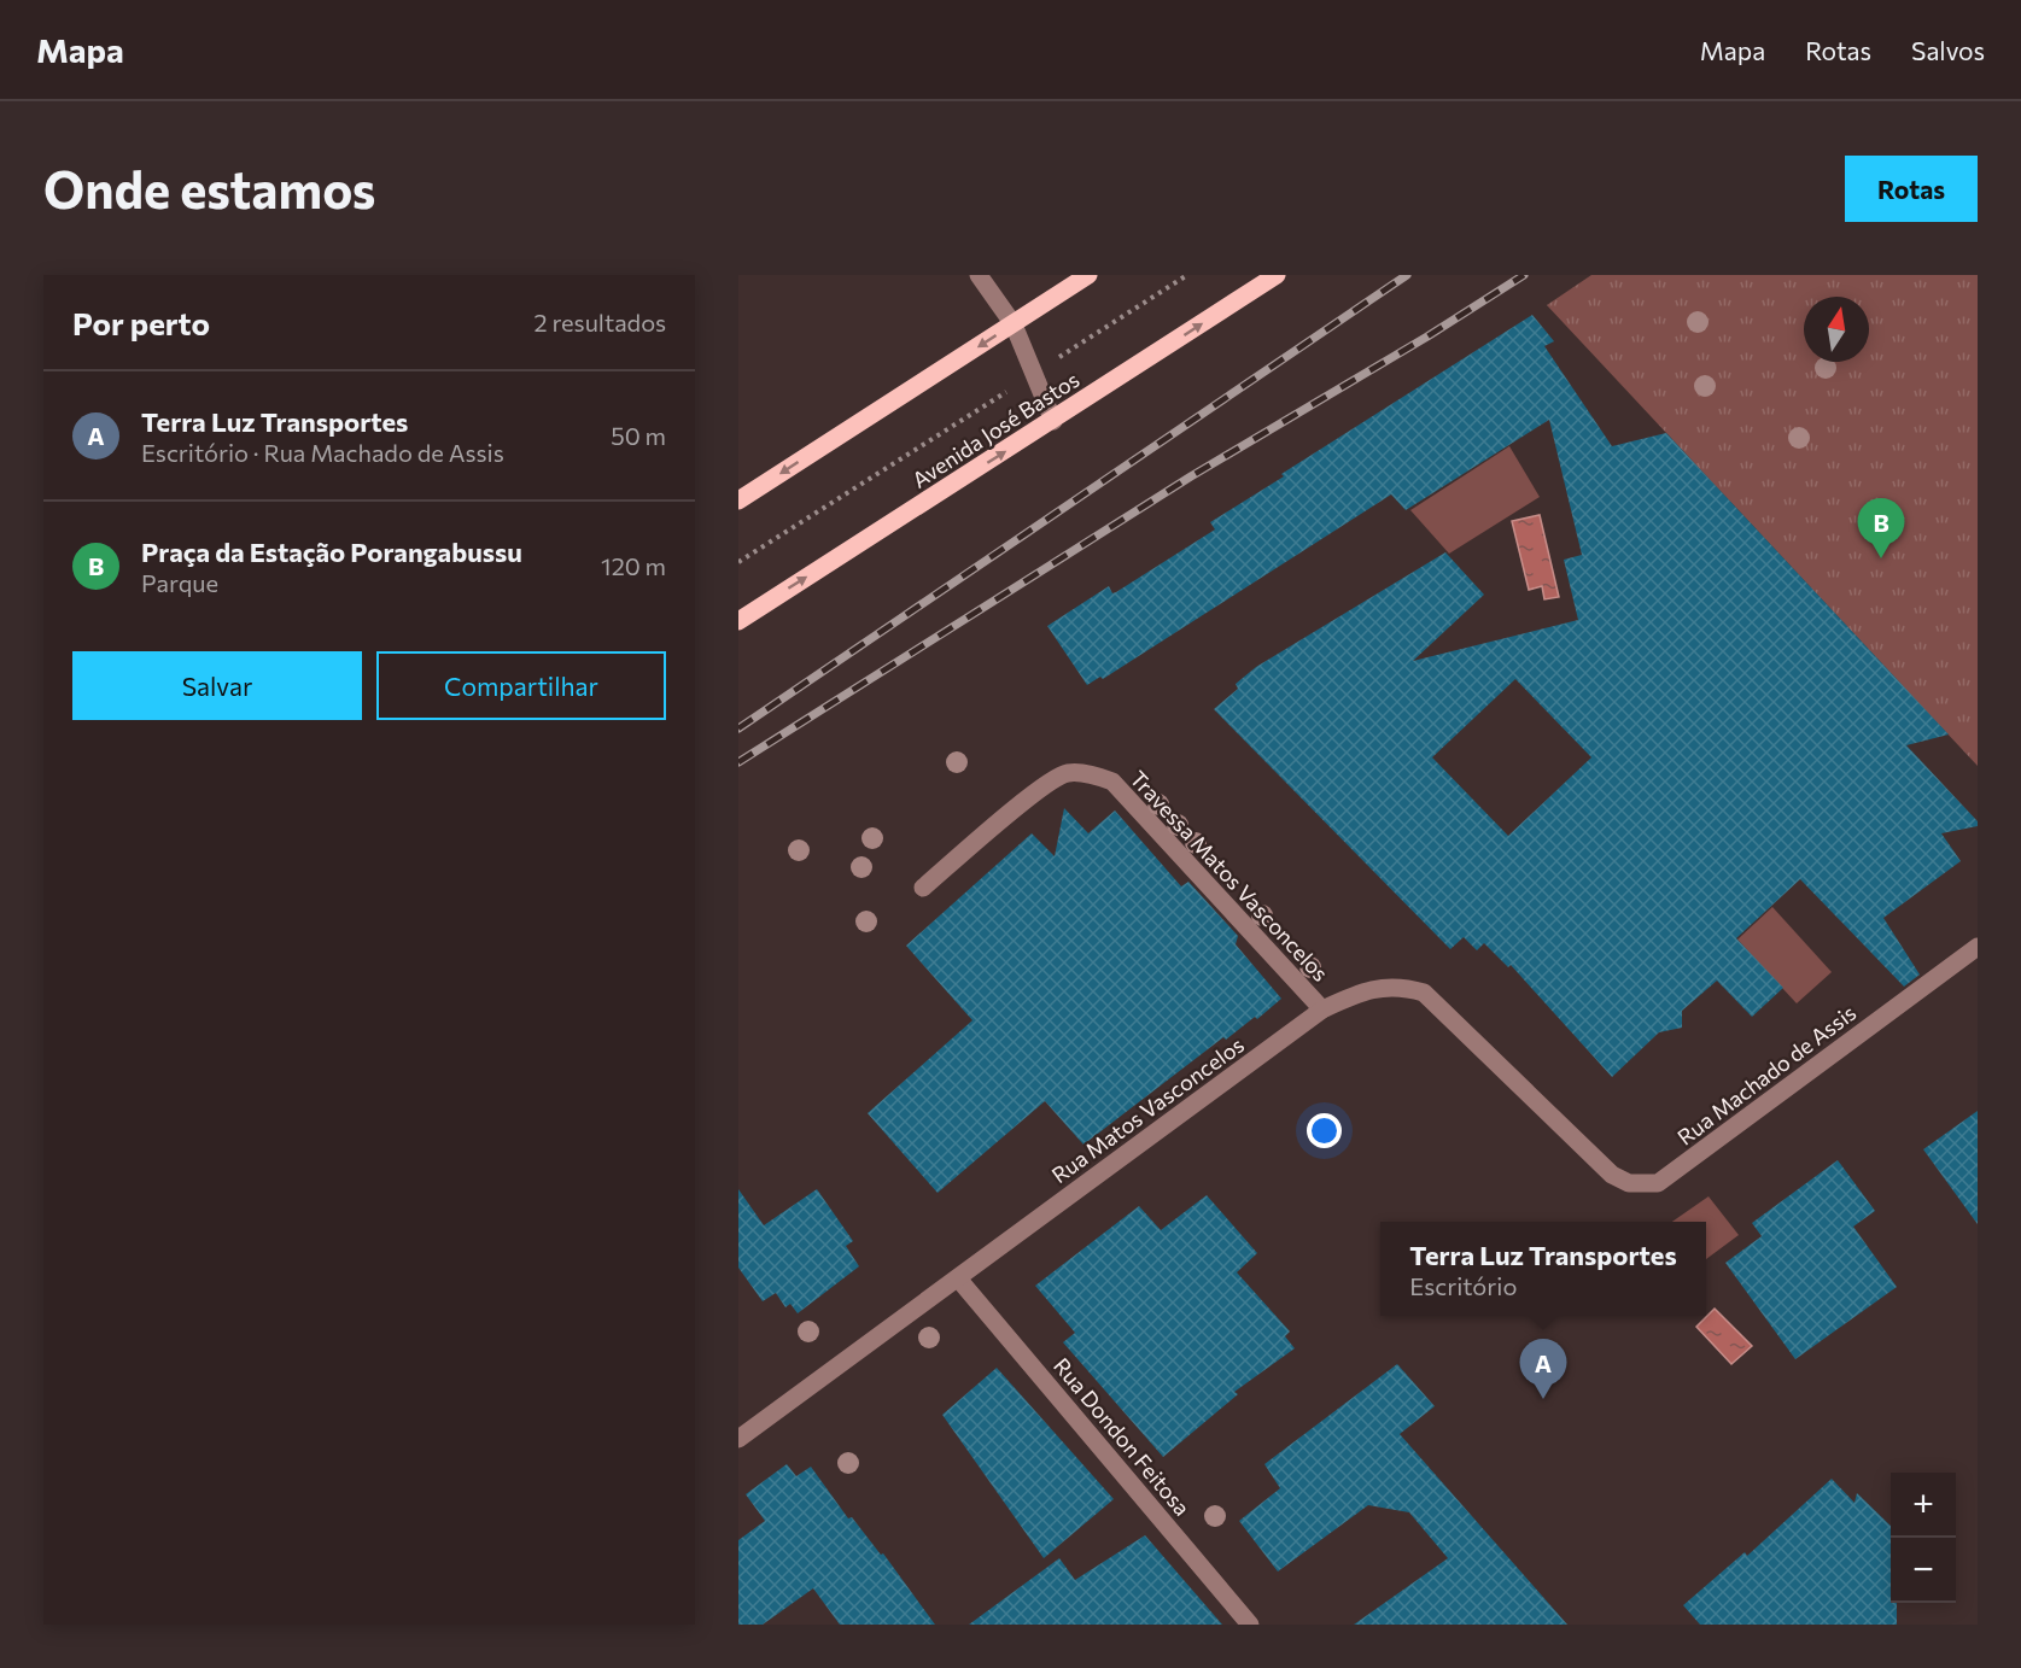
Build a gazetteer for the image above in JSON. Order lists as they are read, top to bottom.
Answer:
{
  "streets": {
    "main road": ["Avenida José Bastos"],
    "street": [
      "Travessa Matos Vasconcelos",
      "Rua Machado de Assis",
      "Rua Matos Vasconcelos",
      "Rua Dondon Feitosa"
    ]
  },
  "crossings": [
    ["Travessa Matos Vasconcelos", "Rua Matos Vasconcelos"],
    ["Rua Machado de Assis", "Rua Matos Vasconcelos"],
    ["Rua Matos Vasconcelos", "Rua Dondon Feitosa"]
  ],
  "north": "top",
  "page": {
    "header": "Mapa",
    "nav": ["Mapa", "Rotas", "Salvos"],
    "buttons": [
      "Rotas",
      ["Salvar", "Compartilhar"]
    ],
    "title": "Onde estamos",
    "heading": ["Por perto", "2 resultados"],
    "list": [
      {
        "mark": "A",
        "name": "Terra Luz Transportes",
        "note": "Escritório · Rua Machado de Assis",
        "value": "50 m"
      },
      {
        "mark": "B",
        "name": "Praça da Estação Porangabussu",
        "note": "Parque",
        "value": "120 m"
      }
    ],
    "pins": ["B", "A"],
    "popup": ["Terra Luz Transportes", "Escritório"],
    "map_buttons": ["+", "−"]
  }
}
